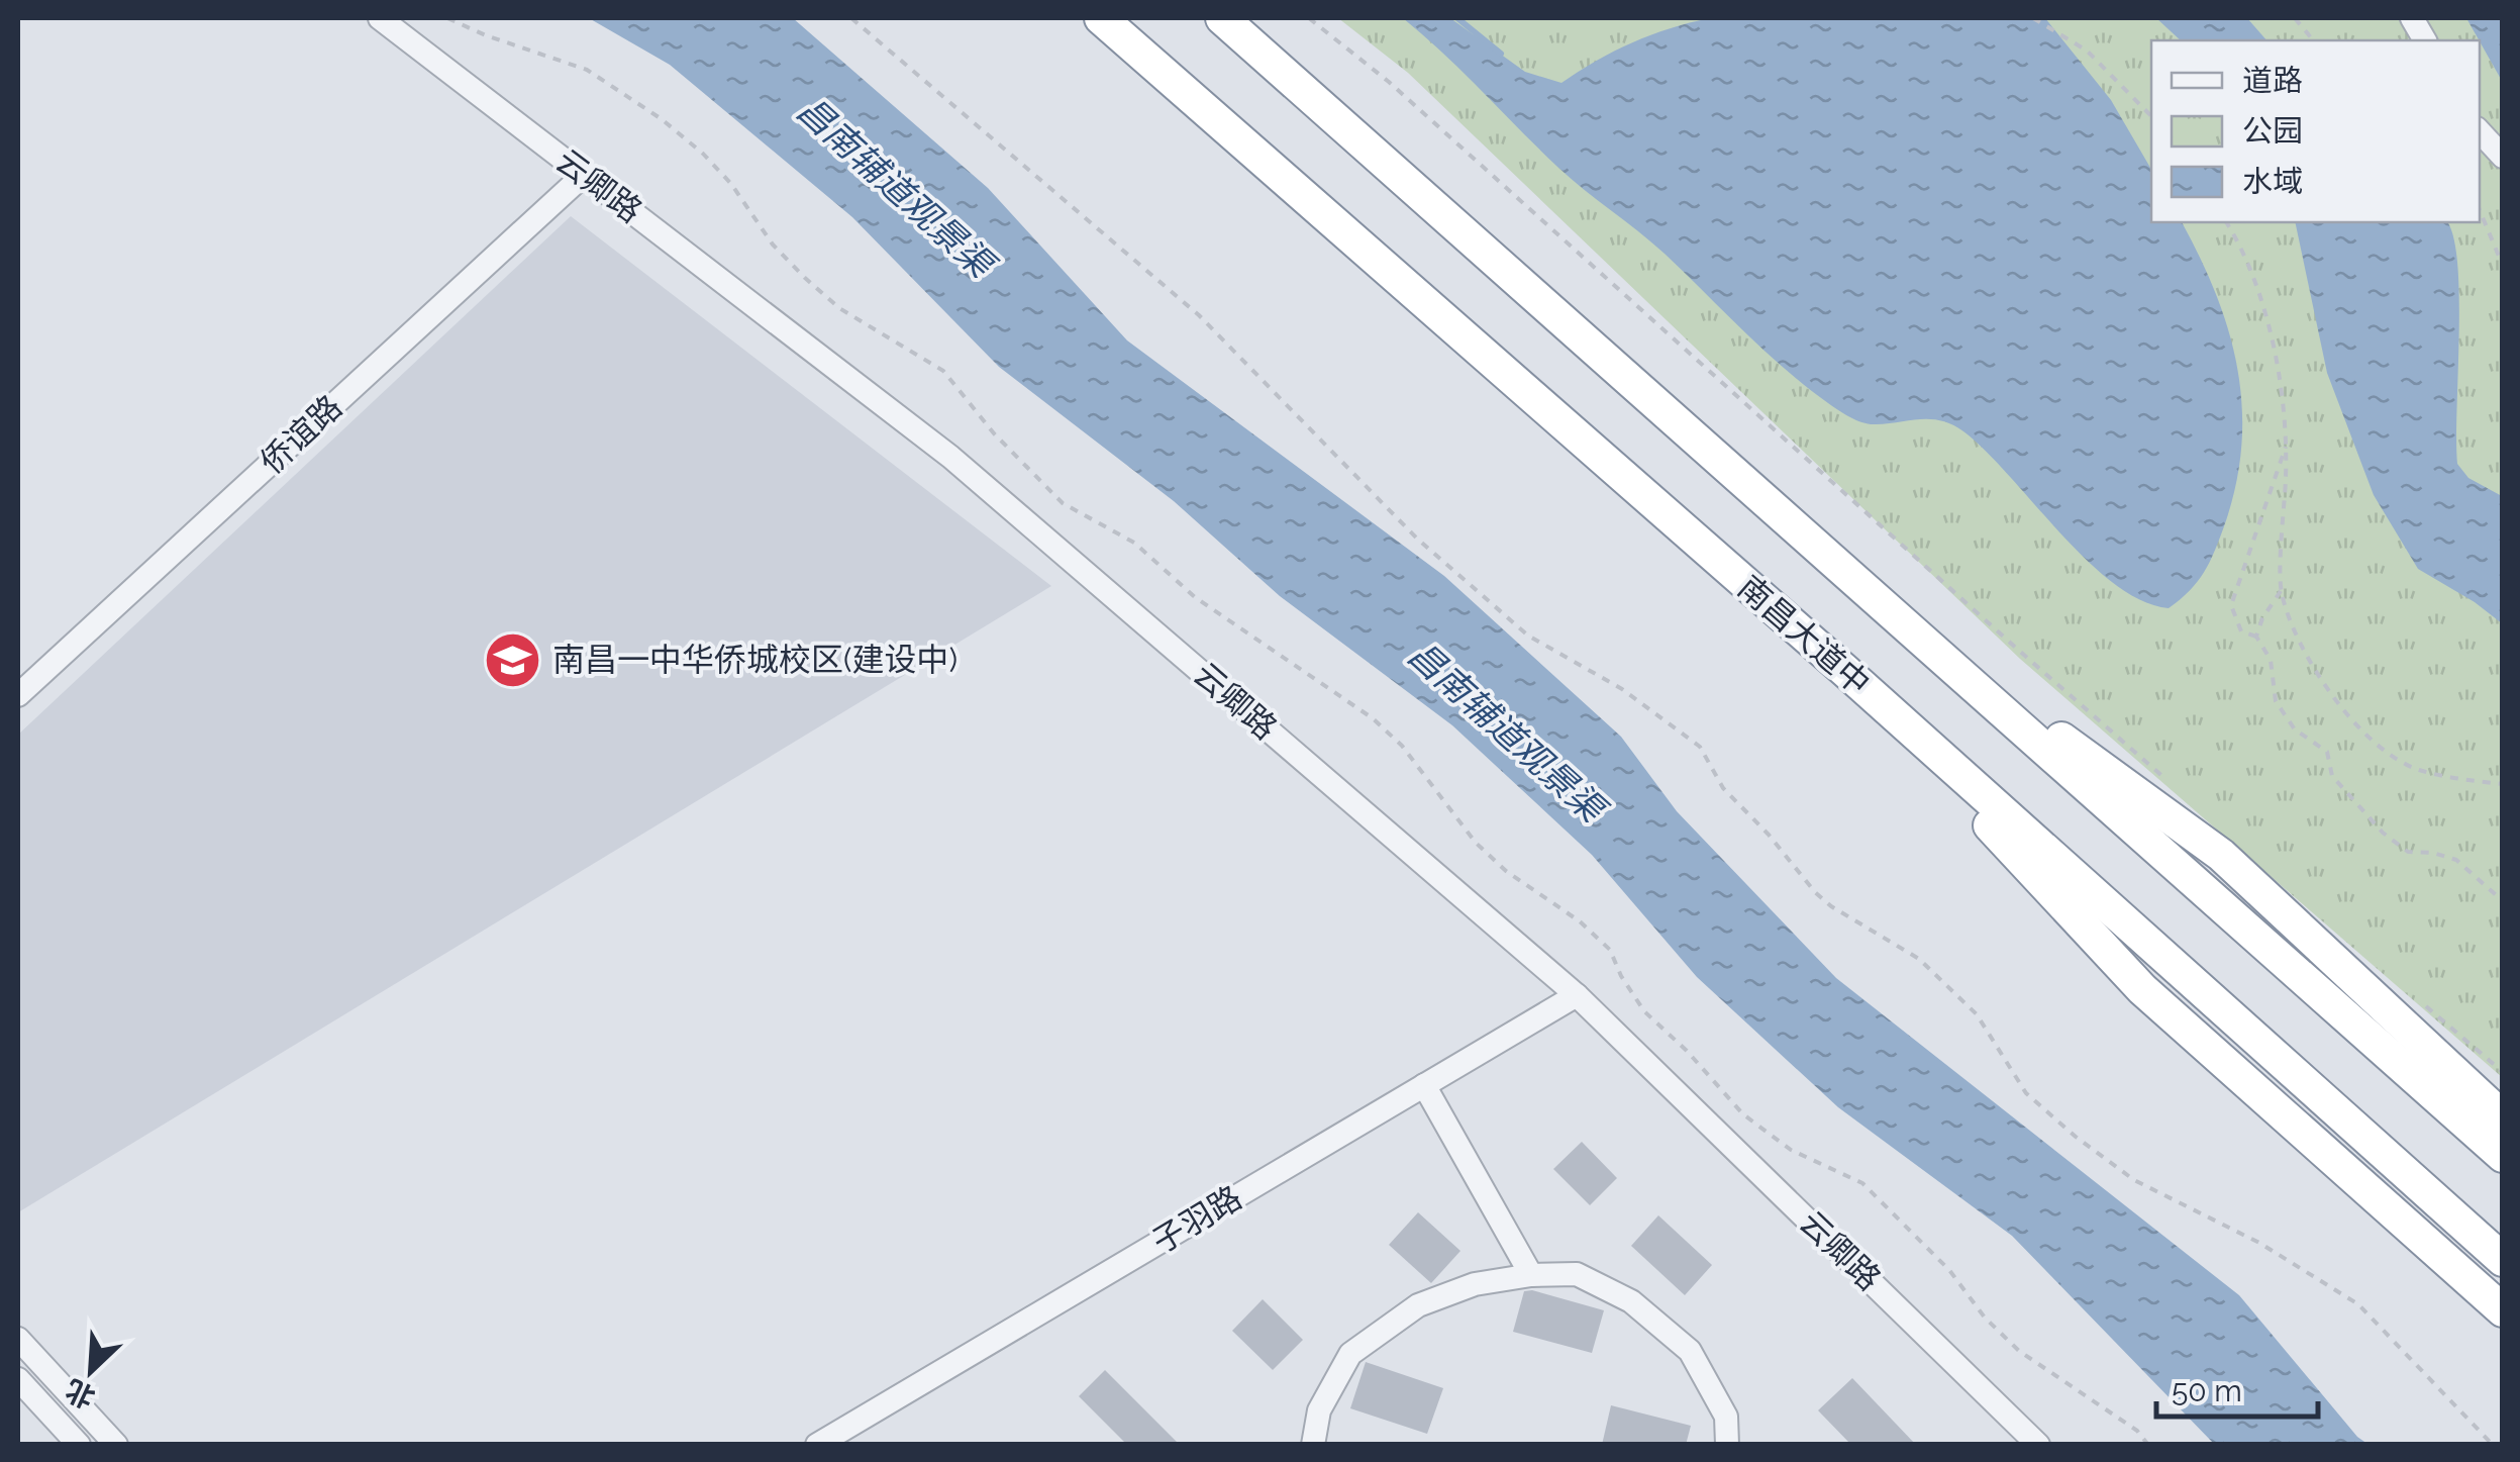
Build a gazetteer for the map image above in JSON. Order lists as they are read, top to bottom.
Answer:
{
  "streets": {
    "highway": ["南昌大道中"],
    "street": ["云卿路", "侨谊路", "子羽路"]
  },
  "crossings": [
    ["云卿路", "侨谊路"],
    ["云卿路", "子羽路"]
  ],
  "water": ["昌南辅道观景渠"],
  "places": {
    "school or university": ["南昌一中华侨城校区(建设中)"]
  },
  "legend": ["道路", "公园", "水域"],
  "scale_bar": "50 m",
  "north": "bottom left"
}
